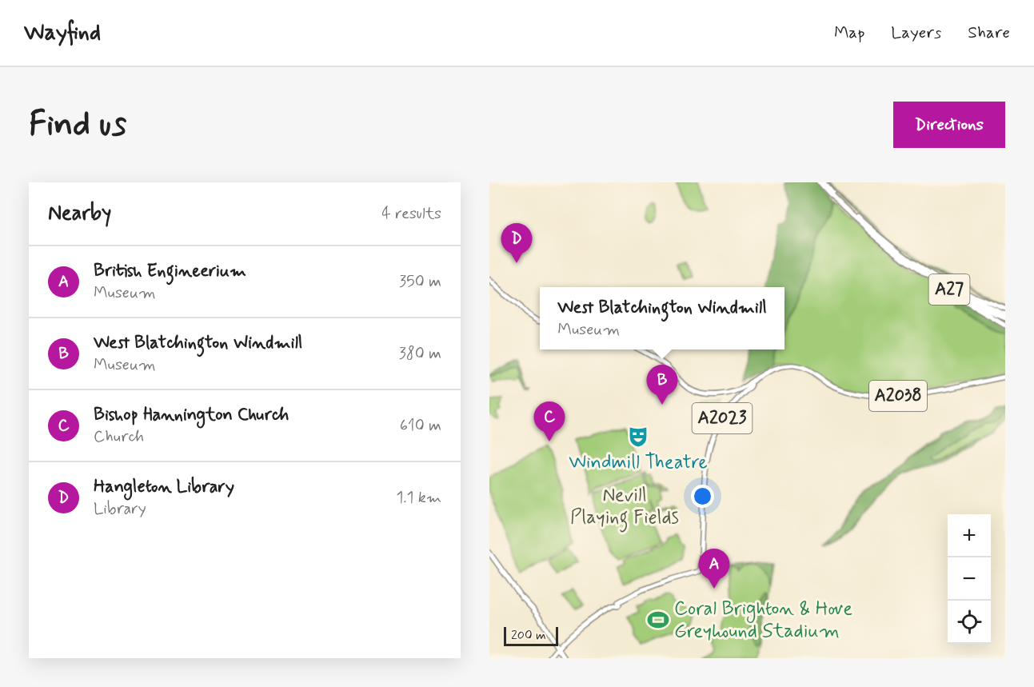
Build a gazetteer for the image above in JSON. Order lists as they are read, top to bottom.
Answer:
{
  "streets": {
    "main road": ["A27", "A2038", "A2023"]
  },
  "crossings": [
    ["A2038", "A2023"]
  ],
  "parks": ["Nevill Playing Fields"],
  "places": {
    "theatre": ["Windmill Theatre"],
    "sports": ["Coral Brighton & Hove Greyhound Stadium"]
  },
  "scale_bar": "200 m",
  "page": {
    "header": "Wayfind",
    "nav": ["Map", "Layers", "Share"],
    "buttons": "Directions",
    "title": "Find us",
    "heading": ["Nearby", "4 results"],
    "pins": [
      "D",
      "B",
      "C",
      "A"
    ],
    "list": [
      {
        "mark": "A",
        "name": "British Engineerium",
        "note": "Museum",
        "value": "350 m"
      },
      {
        "mark": "B",
        "name": "West Blatchington Windmill",
        "note": "Museum",
        "value": "380 m"
      },
      {
        "mark": "C",
        "name": "Bishop Hannington Church",
        "note": "Church",
        "value": "610 m"
      },
      {
        "mark": "D",
        "name": "Hangleton Library",
        "note": "Library",
        "value": "1.1 km"
      }
    ],
    "popup": ["West Blatchington Windmill", "Museum"],
    "map_buttons": ["+", "−"],
    "scale": "200 m"
  }
}
